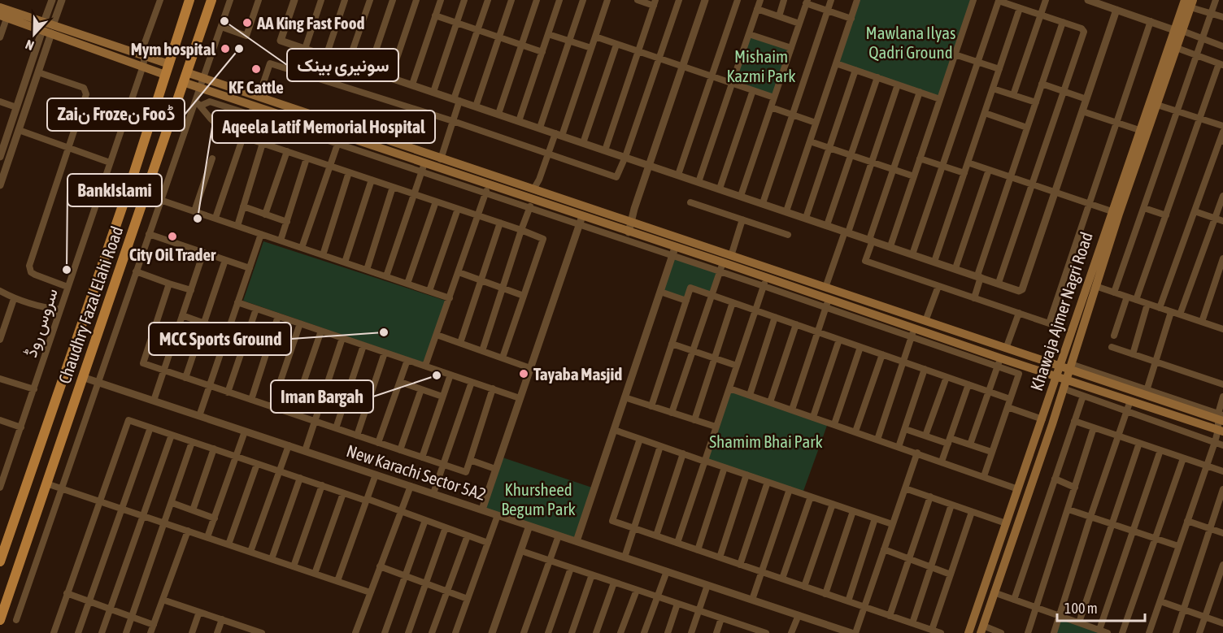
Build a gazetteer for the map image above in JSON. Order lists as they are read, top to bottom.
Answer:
{
  "streets": {
    "main road": ["Chaudhry Fazal Elahi Road", "Khawaja Ajmer Nagri Road"],
    "street": ["سروس روڈ", "New Karachi Sector 5A2"]
  },
  "crossings": [
    ["Chaudhry Fazal Elahi Road", "New Karachi Sector 5A2"]
  ],
  "parks": [
    "Mawlana Ilyas Qadri Ground",
    "Mishaim Kazmi Park",
    "Shamim Bhai Park",
    "Khursheed Begum Park"
  ],
  "places": [
    "سونیری بینک",
    "AA King Fast Food",
    "Mym hospital",
    "Zaiن Frozeن Fooڈ",
    "KF Cattle",
    "Aqeela Latif Memorial Hospital",
    "City Oil Trader",
    "BankIslami",
    "MCC Sports Ground",
    "Tayaba Masjid",
    "Iman Bargah"
  ],
  "scale_bar": "100 m",
  "north": "bottom"
}
